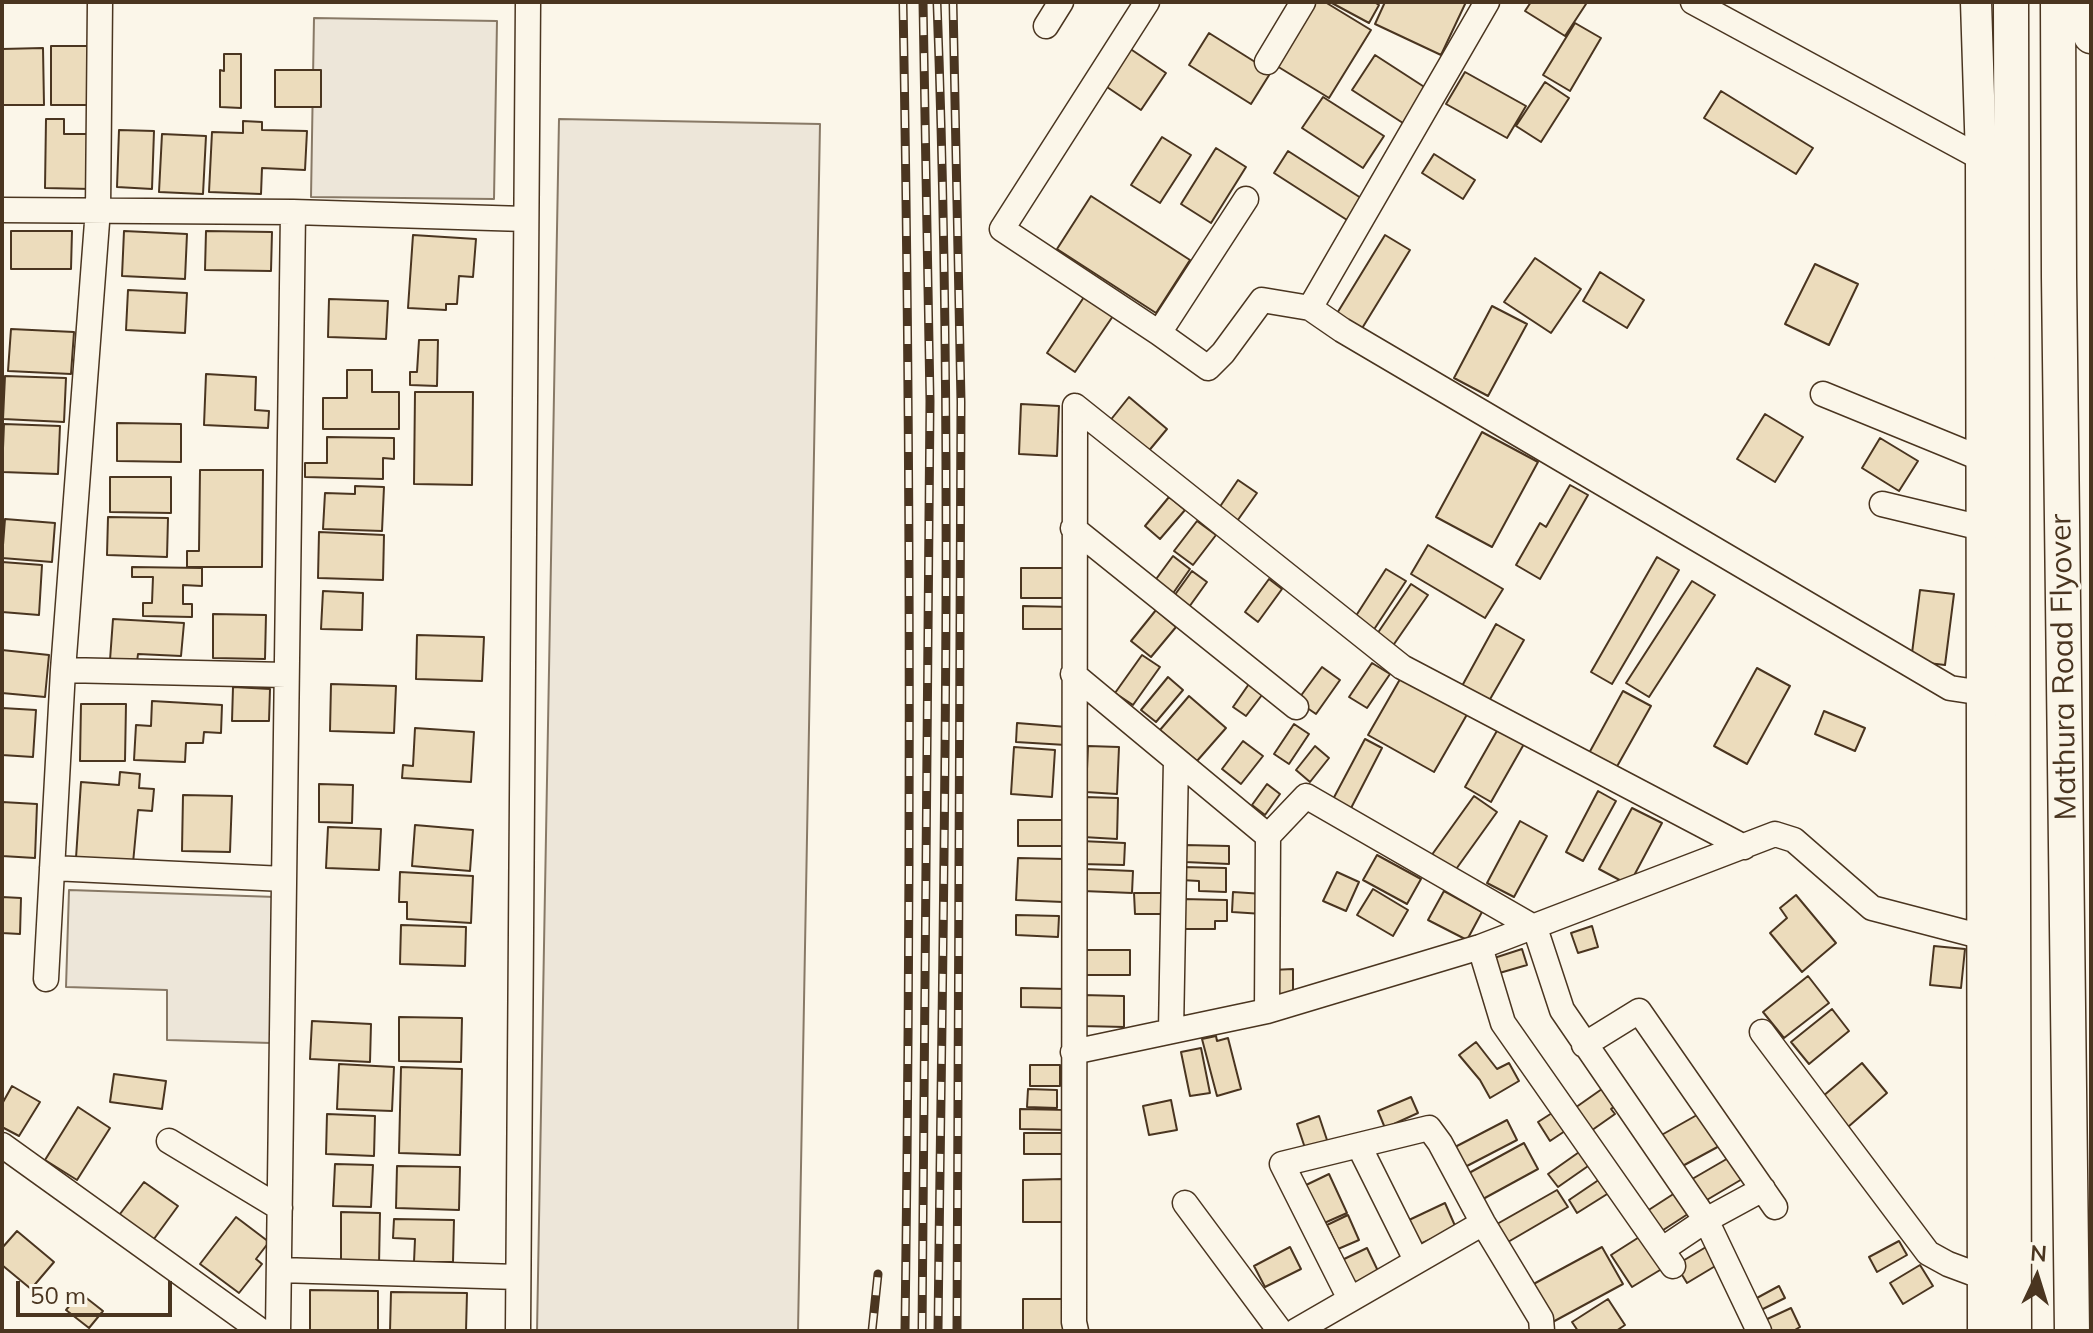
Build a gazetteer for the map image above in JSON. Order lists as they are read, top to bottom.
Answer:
{
  "streets": {
    "highway": ["Mathura Road Flyover"]
  },
  "scale_bar": "50 m",
  "north": "top"
}
